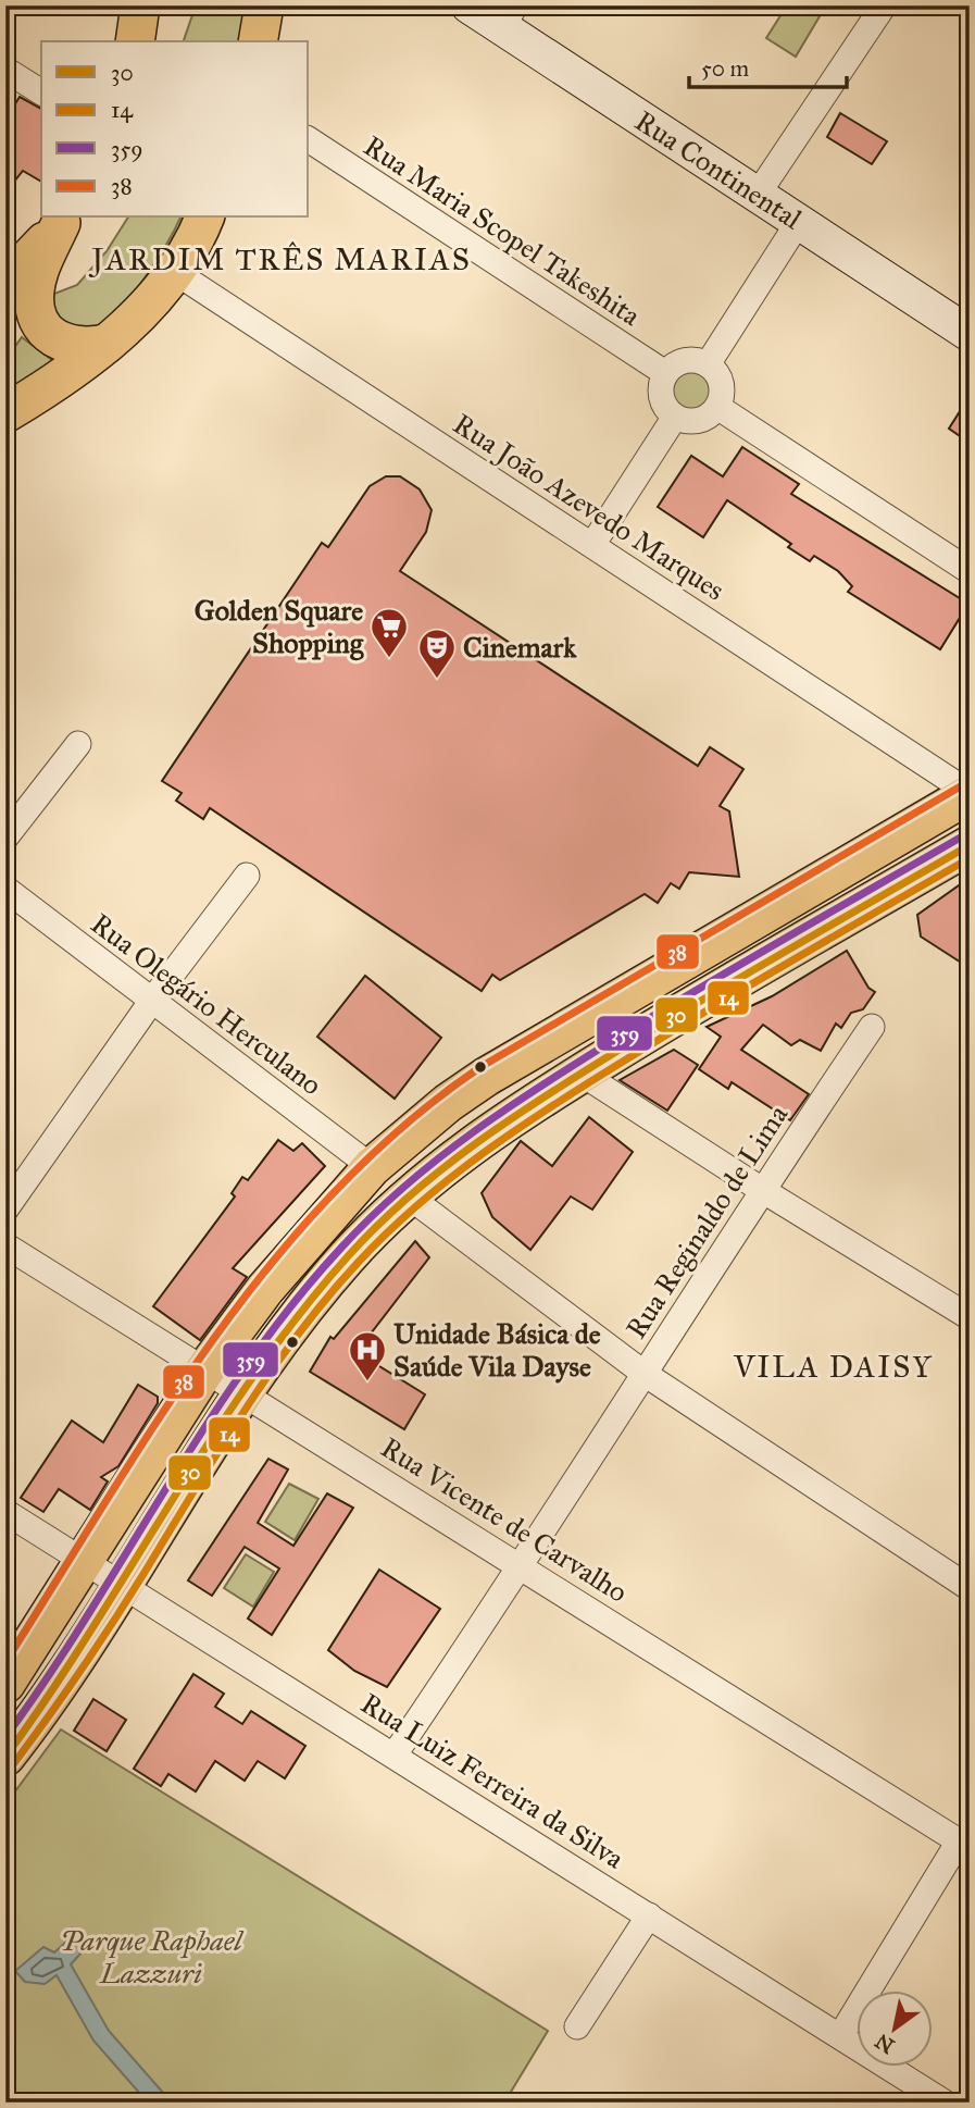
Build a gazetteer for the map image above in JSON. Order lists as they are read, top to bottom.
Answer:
{
  "streets": {
    "street": [
      "Rua Continental",
      "Rua Maria Scopel Takeshita",
      "Rua João Azevedo Marques",
      "Rua Olegário Herculano",
      "Rua Reginaldo de Lima",
      "Rua Vicente de Carvalho",
      "Rua Luiz Ferreira da Silva"
    ]
  },
  "crossings": [
    ["Rua Reginaldo de Lima", "Rua Vicente de Carvalho"],
    ["Rua Reginaldo de Lima", "Rua Luiz Ferreira da Silva"]
  ],
  "districts": ["JARDIM TRÊS MARIAS", "VILA DAISY"],
  "parks": ["Parque Raphael Lazzuri"],
  "places": {
    "supermarket": ["Golden Square Shopping"],
    "theatre": ["Cinemark"],
    "hospital": ["Unidade Básica de Saúde Vila Dayse"]
  },
  "lines": [
    "transit line 38",
    "transit line 359",
    "transit line 30",
    "transit line 14"
  ],
  "legend": [
    "30",
    "14",
    "359",
    "38"
  ],
  "scale_bar": "50 m",
  "north": "bottom left"
}
